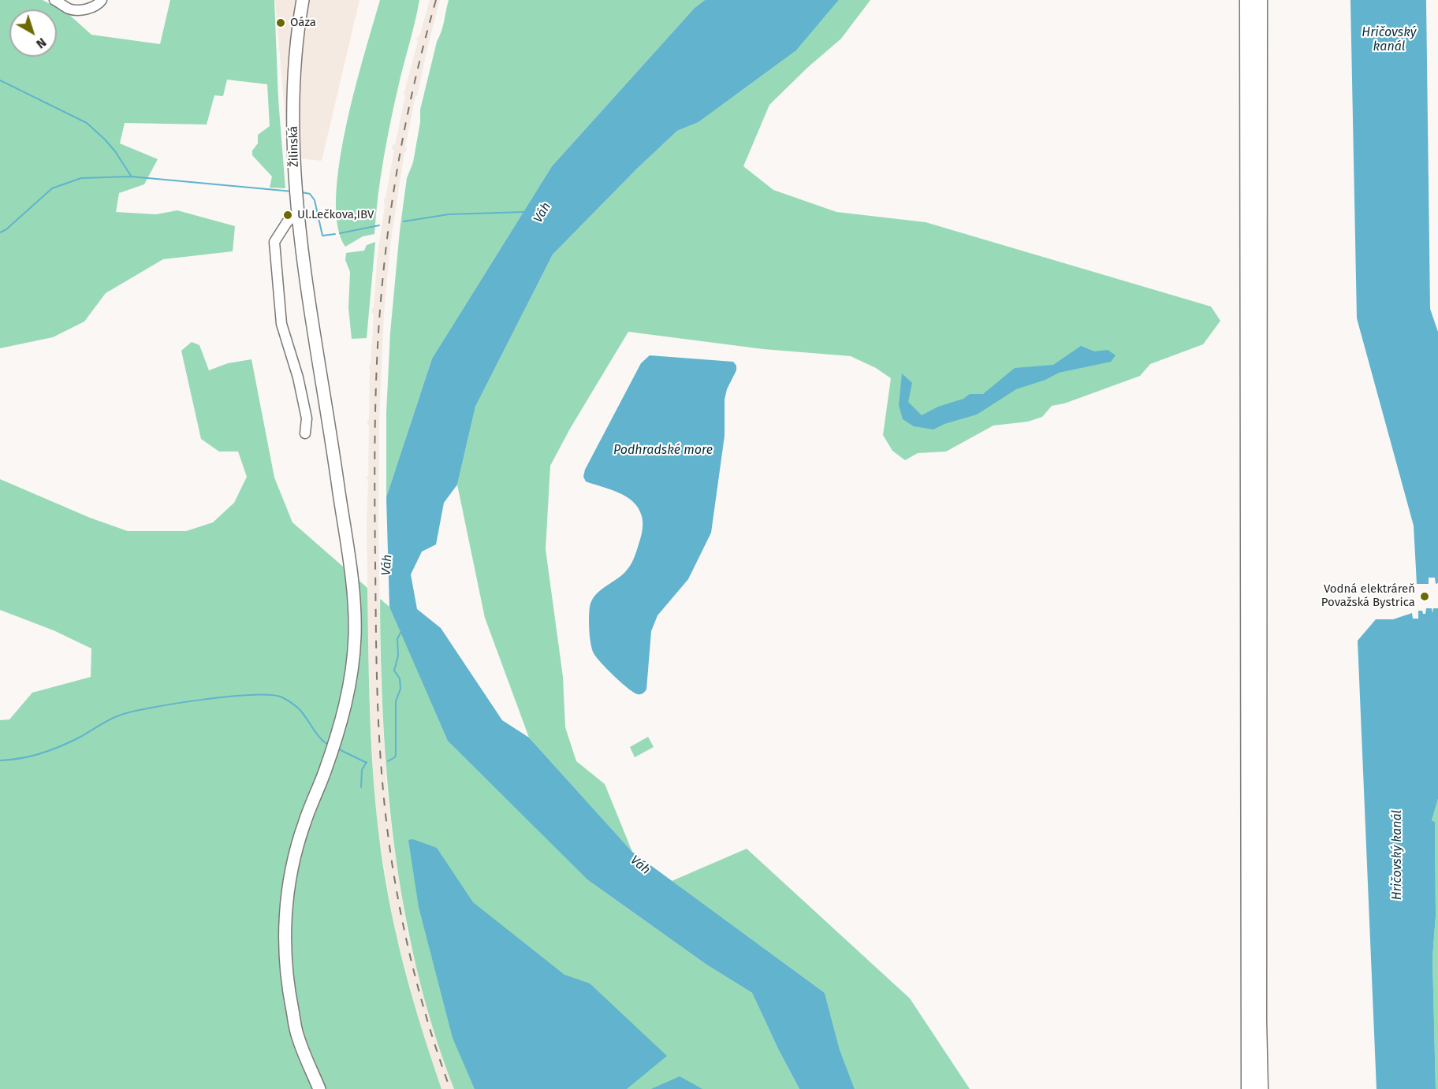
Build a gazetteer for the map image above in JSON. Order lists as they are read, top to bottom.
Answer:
{
  "streets": {
    "main road": ["Žilinská"]
  },
  "water": ["Hričovský kanál", "Váh", "Podhradské more"],
  "places": ["Oáza", "Ul.Lečkova,IBV", "Vodná elektráreň Považská Bystrica"],
  "north": "bottom right"
}
